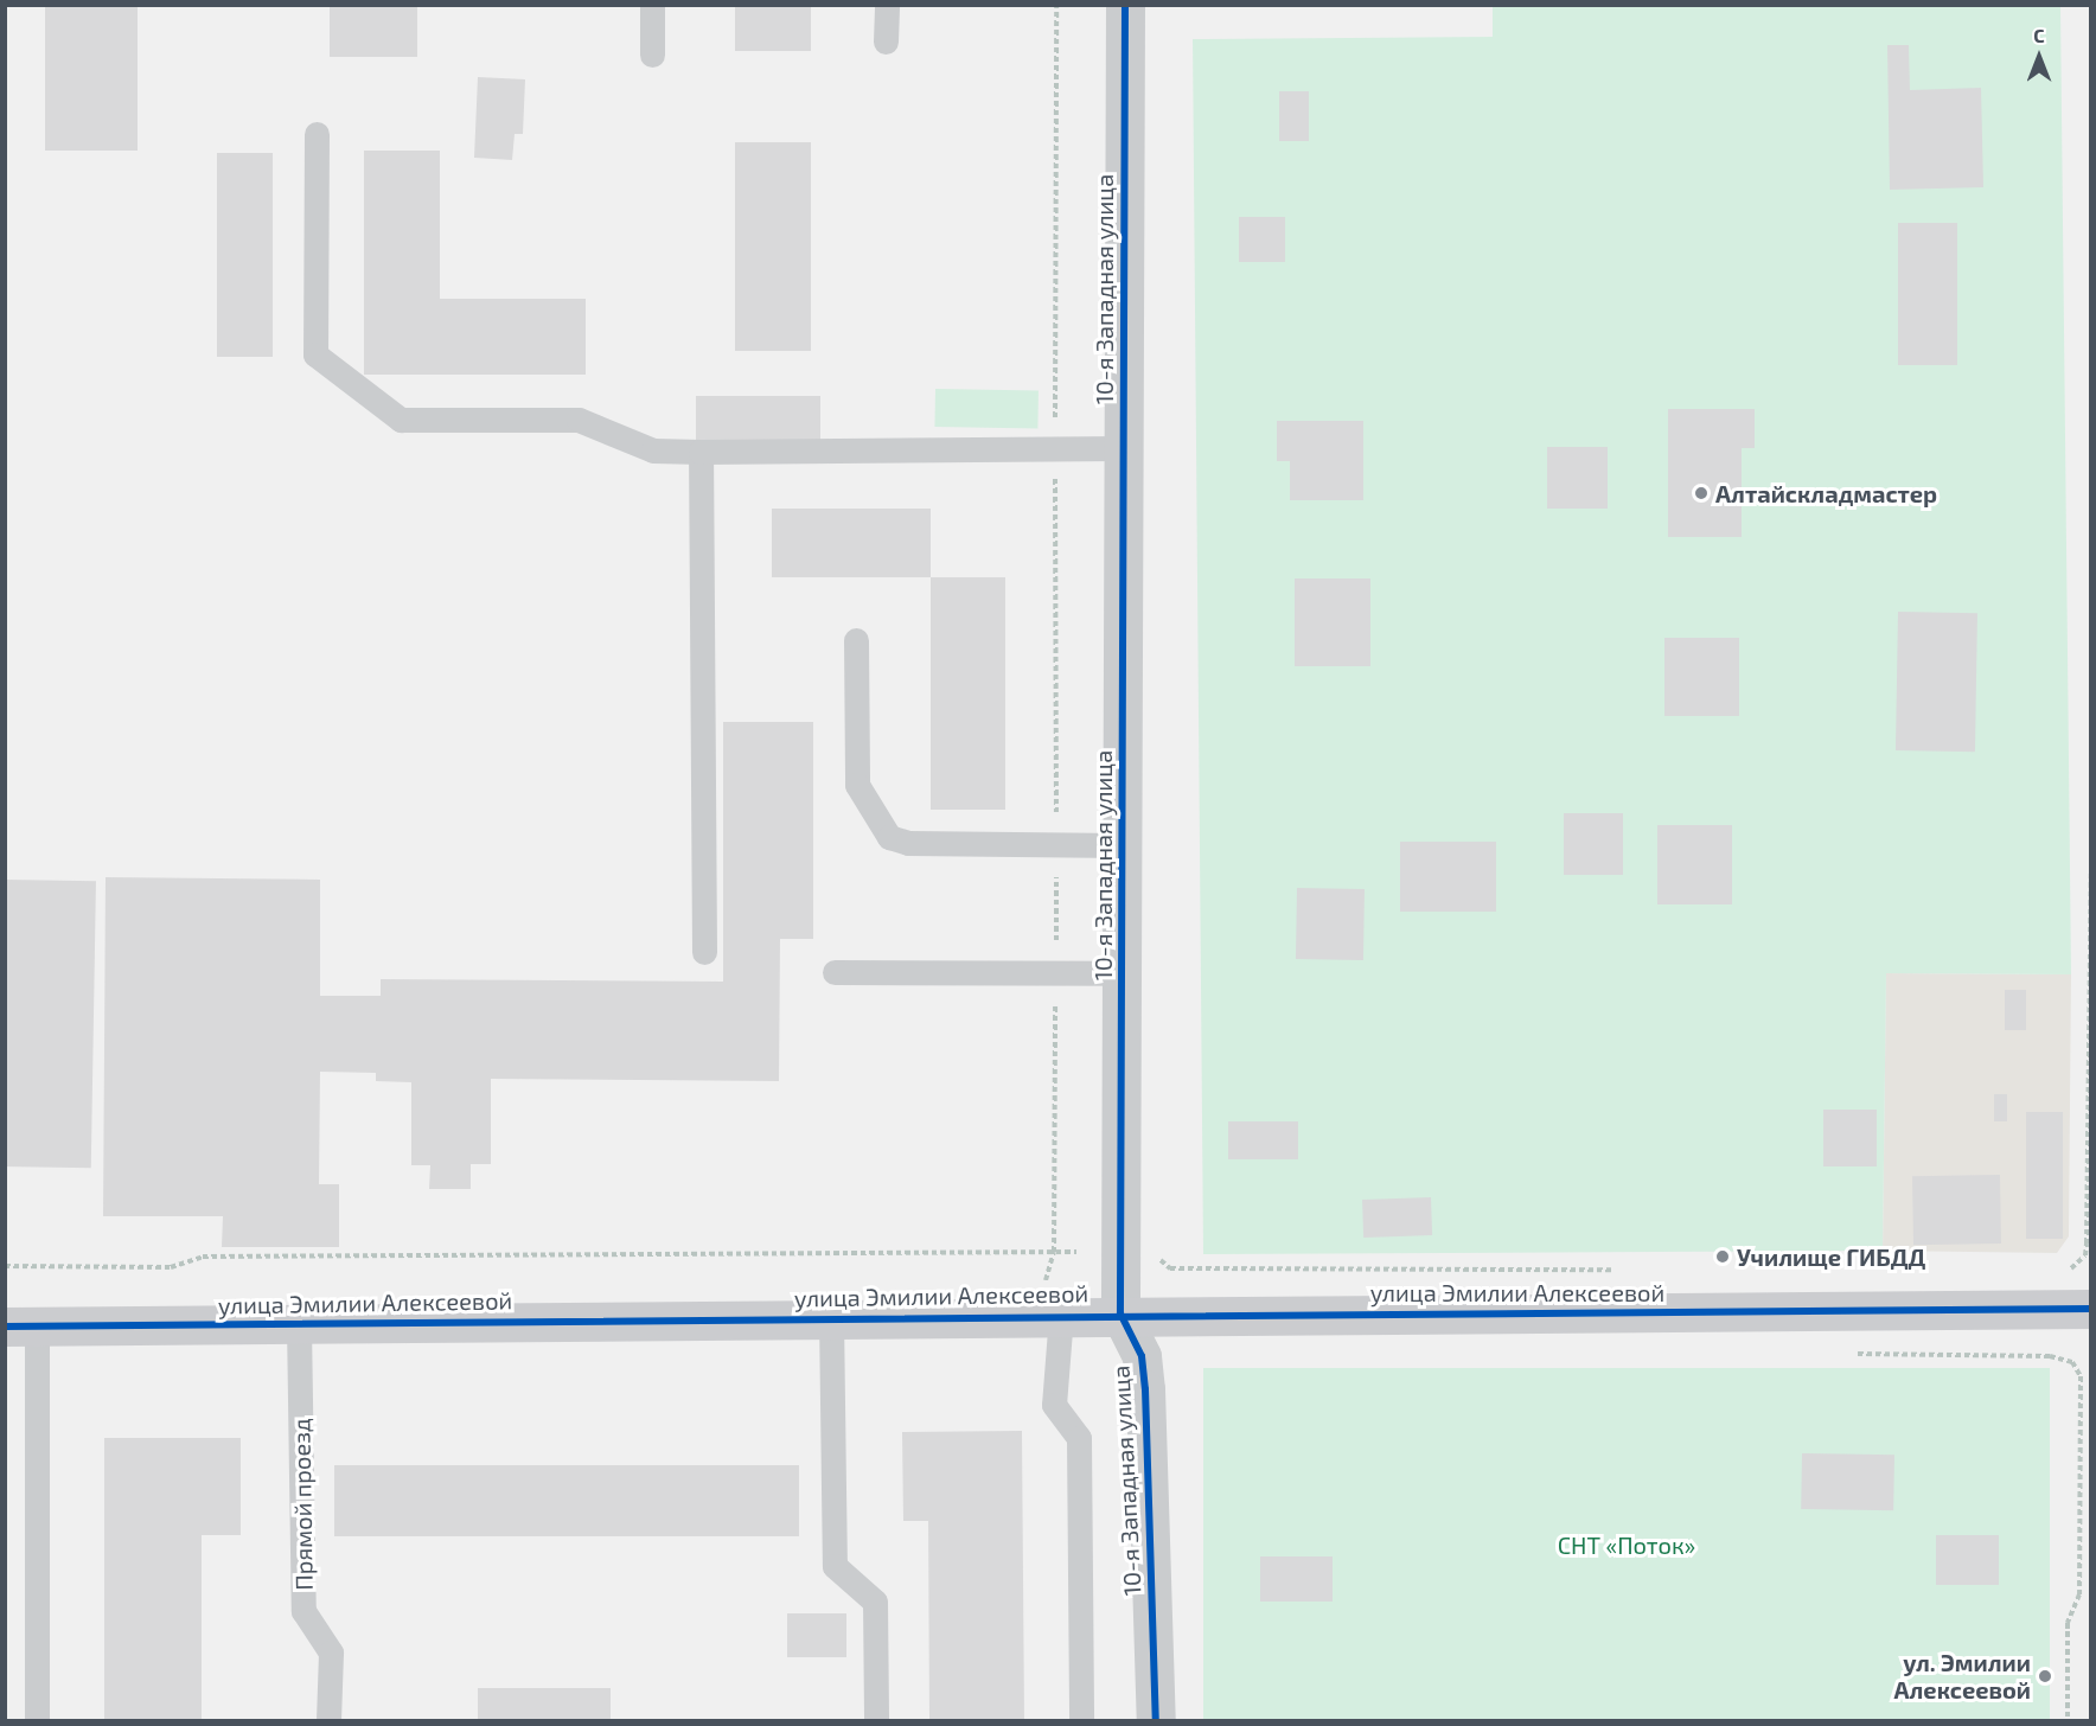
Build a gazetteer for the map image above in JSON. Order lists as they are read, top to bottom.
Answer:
{
  "streets": {
    "street": ["10-я Западная улица", "улица Эмилии Алексеевой"],
    "lane": ["Прямой проезд"]
  },
  "crossings": [
    ["10-я Западная улица", "улица Эмилии Алексеевой"],
    ["улица Эмилии Алексеевой", "Прямой проезд"]
  ],
  "parks": ["СНТ «Поток»"],
  "places": ["Алтайскладмастер", "Училище ГИБДД", "ул. Эмилии Алексеевой"],
  "north": "top"
}
